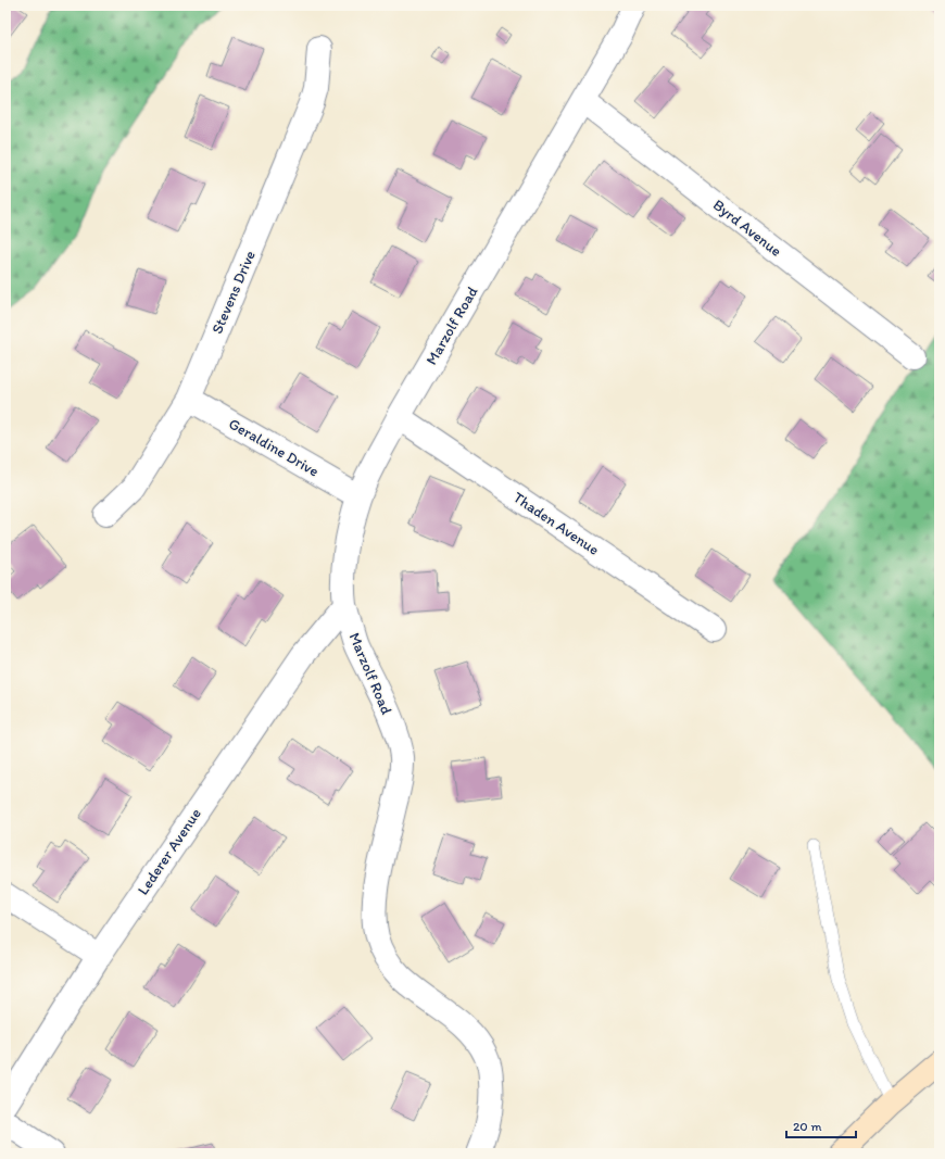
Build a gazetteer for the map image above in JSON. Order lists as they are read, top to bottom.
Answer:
{
  "streets": {
    "street": [
      "Byrd Avenue",
      "Stevens Drive",
      "Marzolf Road",
      "Geraldine Drive",
      "Thaden Avenue",
      "Lederer Avenue"
    ]
  },
  "crossings": [
    ["Byrd Avenue", "Marzolf Road"],
    ["Stevens Drive", "Geraldine Drive"],
    ["Marzolf Road", "Geraldine Drive"],
    ["Marzolf Road", "Thaden Avenue"],
    ["Marzolf Road", "Lederer Avenue"]
  ],
  "scale_bar": "20 m"
}
